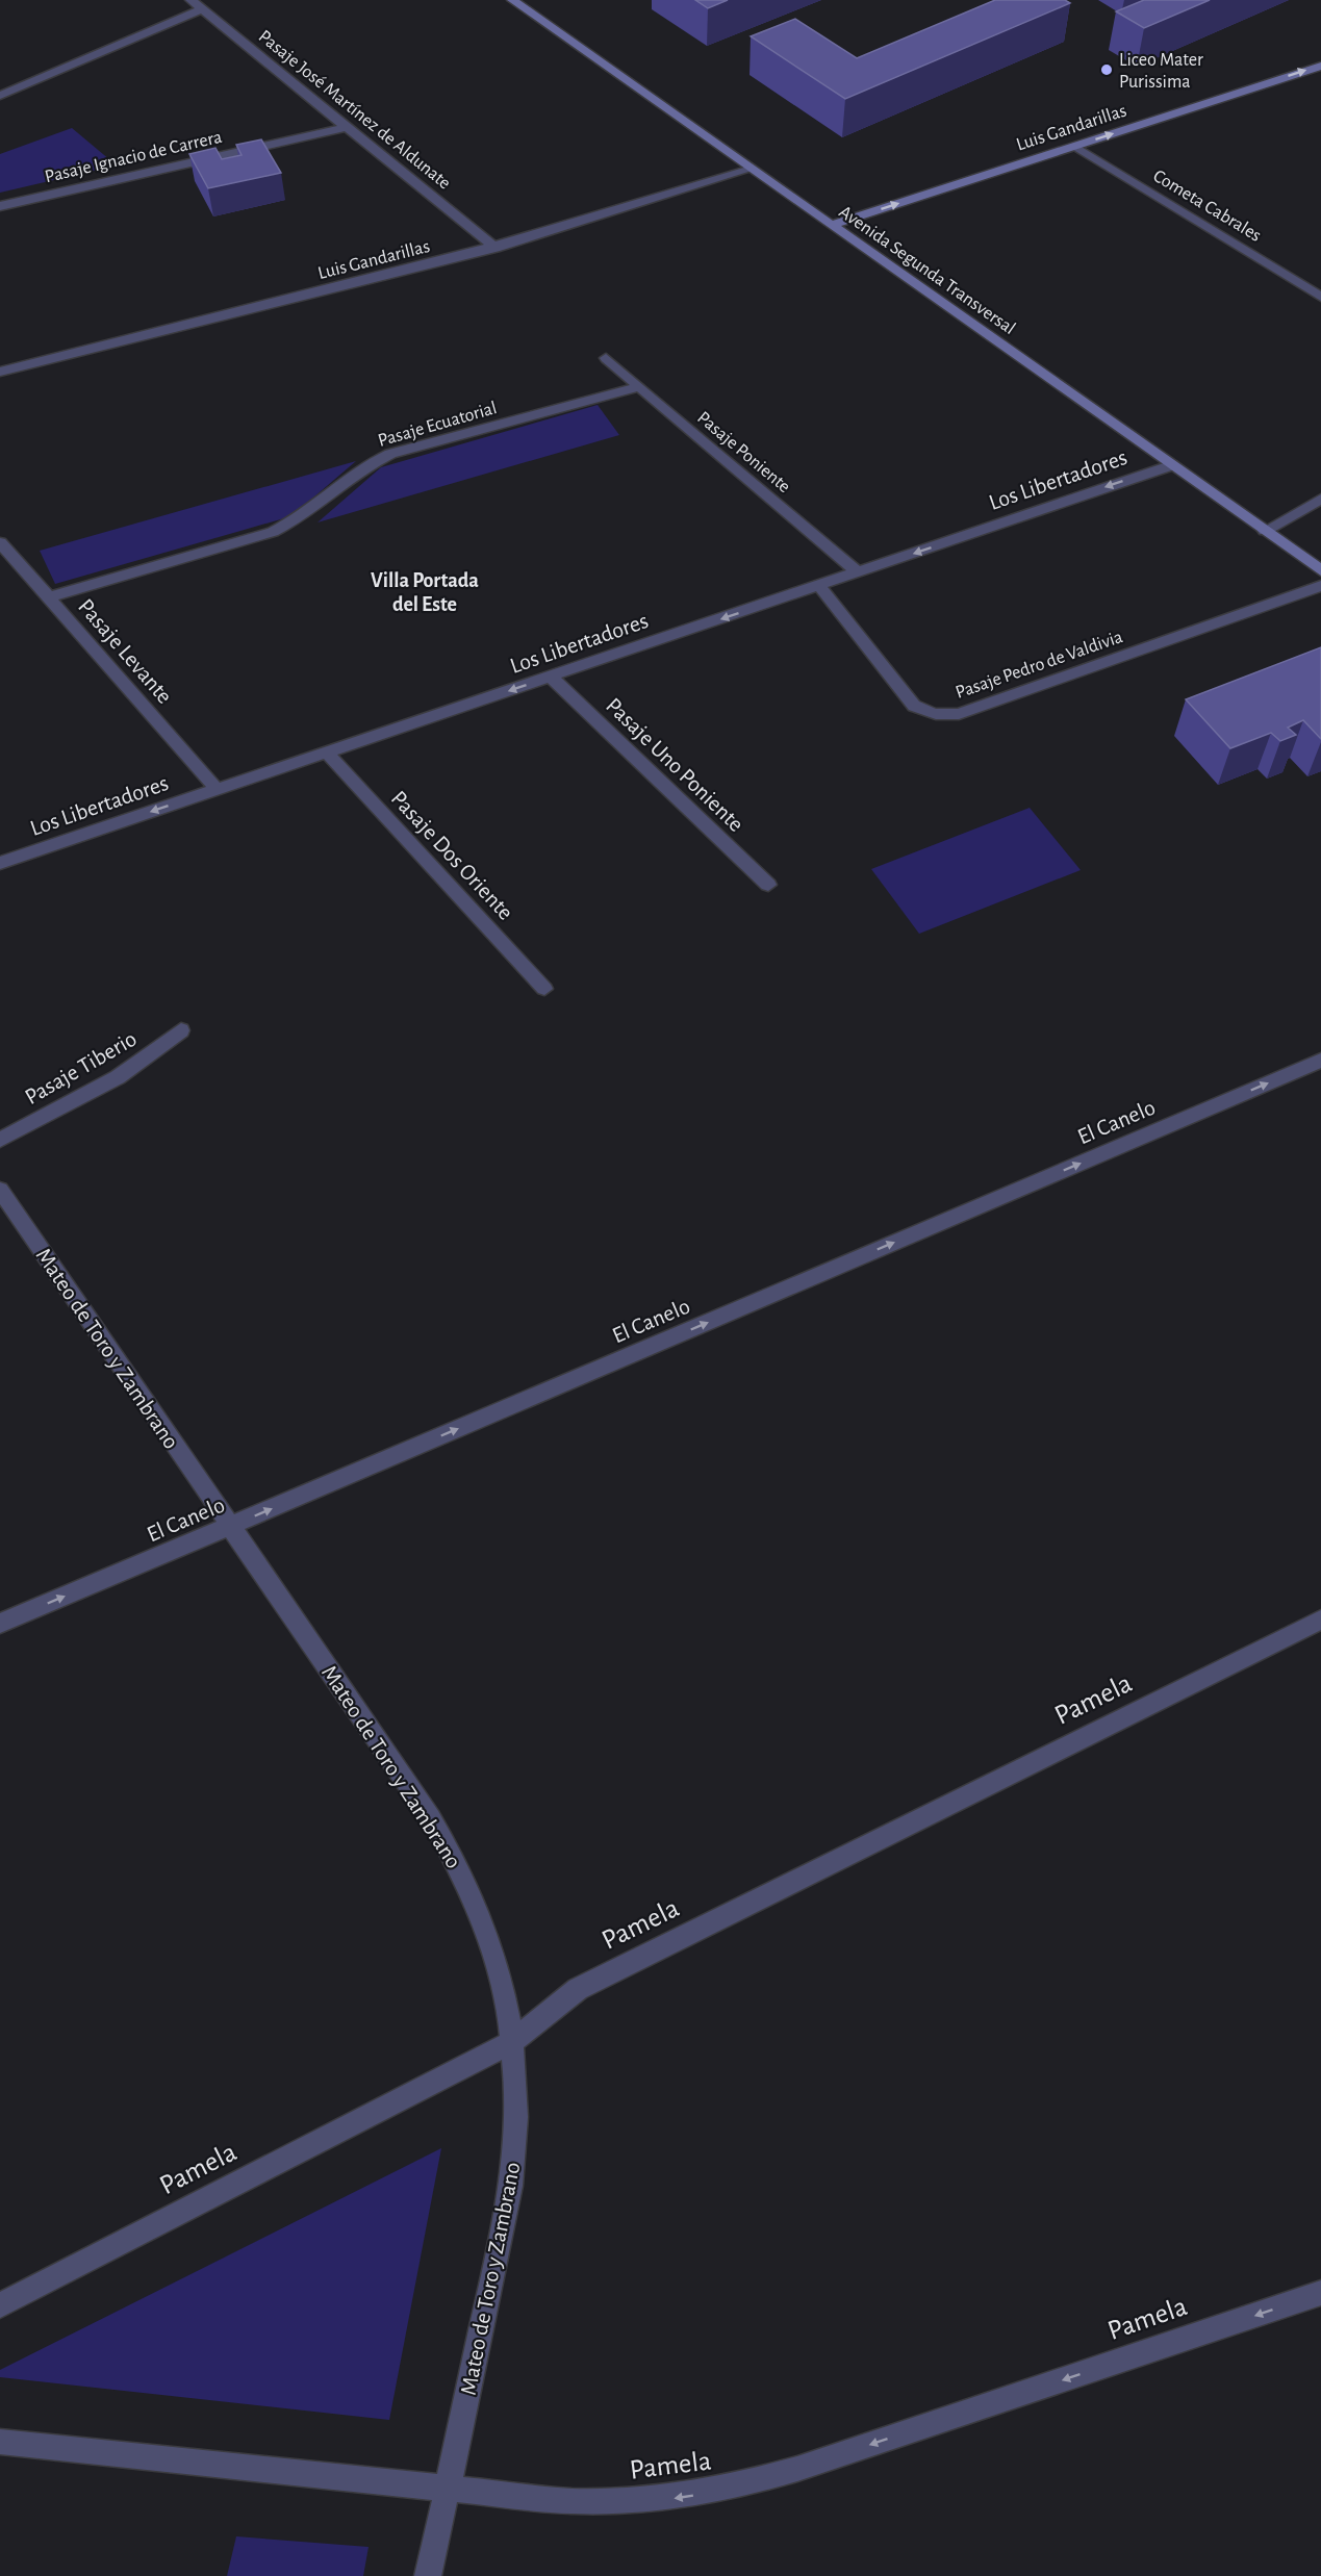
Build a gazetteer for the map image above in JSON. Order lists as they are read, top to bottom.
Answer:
{
  "streets": {
    "main road": ["Luis Gandarillas", "Avenida Segunda Transversal"],
    "street": [
      "Pasaje José Martínez de Aldunate",
      "Pasaje Ignacio de Carrera",
      "Cometa Cabrales",
      "Pasaje Ecuatorial",
      "Pasaje Poniente",
      "Los Libertadores",
      "Pasaje Levante",
      "Pasaje Pedro de Valdivia",
      "Pasaje Uno Poniente",
      "Pasaje Dos Oriente",
      "Pasaje Tiberio",
      "El Canelo",
      "Mateo de Toro y Zambrano",
      "Pamela"
    ]
  },
  "crossings": [
    ["Pasaje José Martínez de Aldunate", "Luis Gandarillas"],
    ["Pasaje José Martínez de Aldunate", "Pasaje Ignacio de Carrera"],
    ["Luis Gandarillas", "Cometa Cabrales"],
    ["Luis Gandarillas", "Avenida Segunda Transversal"],
    ["Avenida Segunda Transversal", "Los Libertadores"],
    ["Pasaje Ecuatorial", "Pasaje Poniente"],
    ["Pasaje Ecuatorial", "Pasaje Levante"],
    ["Pasaje Poniente", "Los Libertadores"],
    ["Los Libertadores", "Pasaje Levante"],
    ["Los Libertadores", "Pasaje Pedro de Valdivia"],
    ["Los Libertadores", "Pasaje Uno Poniente"],
    ["Los Libertadores", "Pasaje Dos Oriente"],
    ["El Canelo", "Mateo de Toro y Zambrano"],
    ["Mateo de Toro y Zambrano", "Pamela"]
  ],
  "one_way": ["Luis Gandarillas", "Los Libertadores", "El Canelo"],
  "districts": ["Villa Portada del Este"],
  "places": ["Liceo Mater Purissima"]
}
